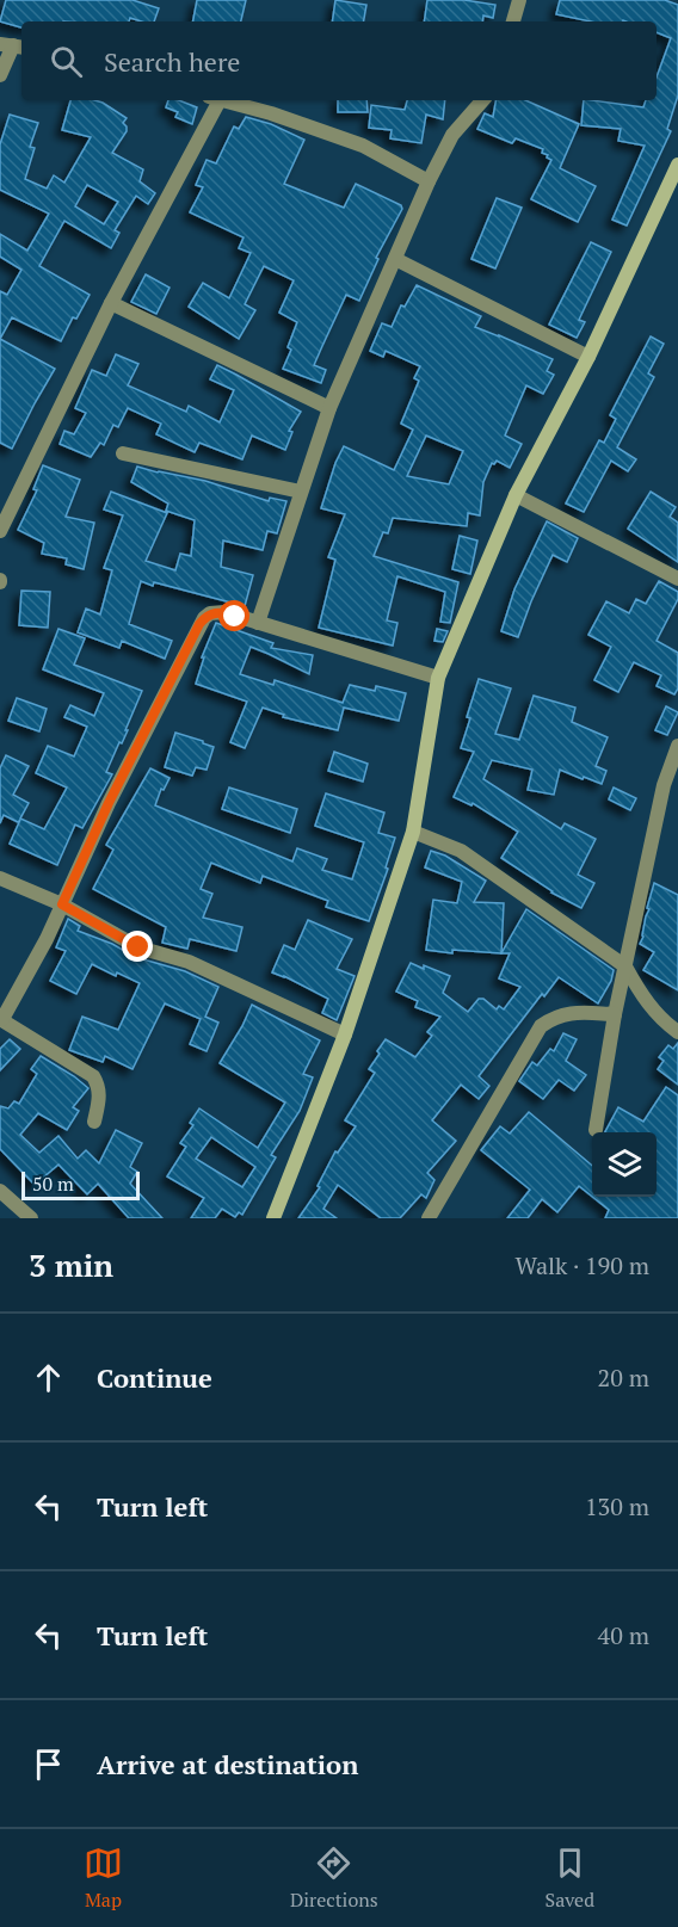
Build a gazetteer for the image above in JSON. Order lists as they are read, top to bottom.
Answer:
{
  "scale_bar": "50 m",
  "page": {
    "search": "Search here",
    "scale": "50 m",
    "heading": ["3 min", "Walk · 190 m"],
    "list": [
      ["Continue", "20 m"],
      ["Turn left", "130 m"],
      ["Turn left", "40 m"],
      "Arrive at destination"
    ],
    "nav": ["Map", "Directions", "Saved"]
  }
}
